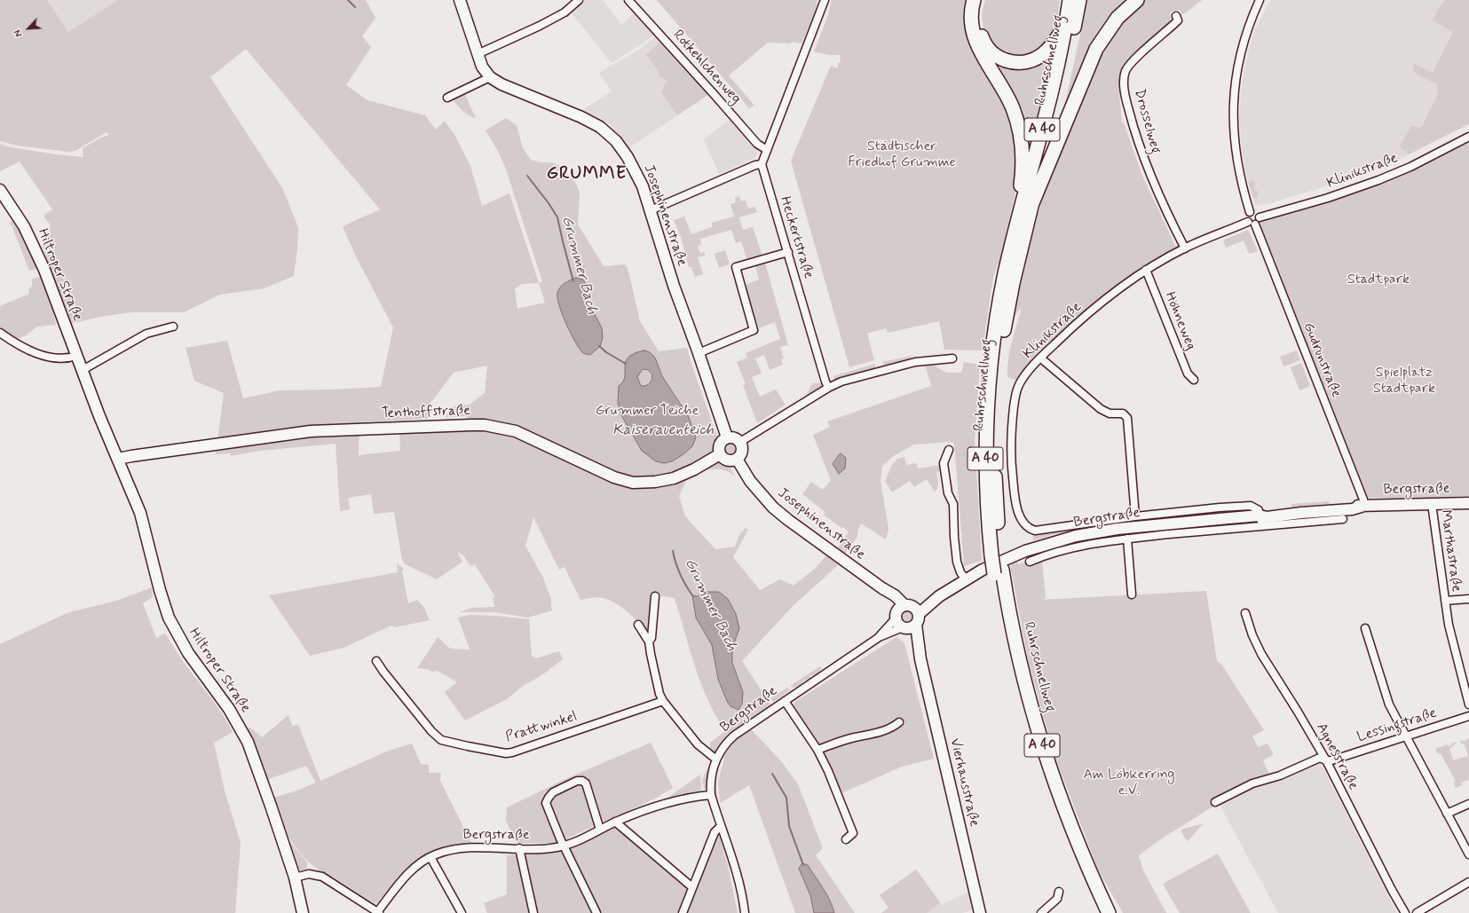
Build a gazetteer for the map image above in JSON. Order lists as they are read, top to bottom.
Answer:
{
  "streets": {
    "highway": ["Ruhrschnellweg", "A 40"],
    "street": [
      "Rotkehlchenweg",
      "Drosselweg",
      "Klinikstraße",
      "Josephinenstraße",
      "Heckertstraße",
      "Hiltroper Straße",
      "Höhneweg",
      "Gudrunstraße",
      "Tenthoffstraße",
      "Bergstraße",
      "Marthastraße",
      "Lessingstraße",
      "Prattwinkel",
      "Agnesstraße",
      "Vierhausstraße"
    ]
  },
  "crossings": [
    ["Drosselweg", "Klinikstraße"],
    ["Klinikstraße", "Höhneweg"],
    ["Klinikstraße", "Gudrunstraße"],
    ["Klinikstraße", "Bergstraße"],
    ["Josephinenstraße", "Tenthoffstraße"],
    ["Josephinenstraße", "Bergstraße"],
    ["Hiltroper Straße", "Tenthoffstraße"],
    ["Gudrunstraße", "Bergstraße"],
    ["Bergstraße", "Marthastraße"],
    ["Bergstraße", "Vierhausstraße"],
    ["Lessingstraße", "Agnesstraße"]
  ],
  "districts": ["GRUMME"],
  "water": ["Grummer Bach", "Kaiserauenteich"],
  "parks": [
    "Städtischer Friedhof Grumme",
    "Stadtpark",
    "Spielplatz Stadtpark",
    "Grummer Teiche",
    "Am Löbkerring e.V."
  ],
  "north": "bottom left"
}
